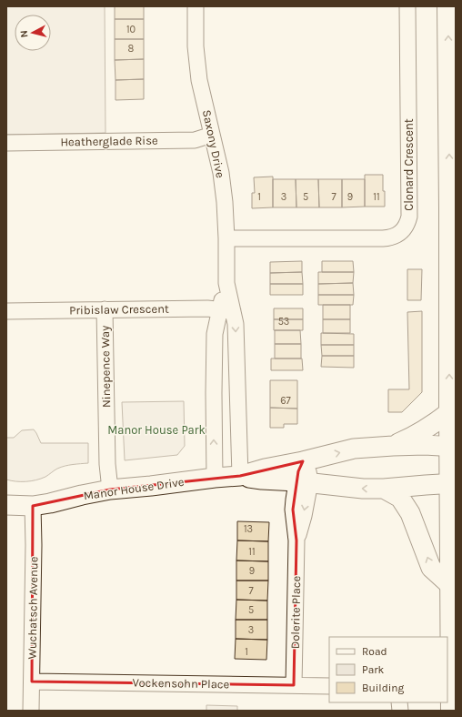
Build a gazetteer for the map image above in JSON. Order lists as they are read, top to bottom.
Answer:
{
  "streets": {
    "street": [
      "Heatherglade Rise",
      "Saxony Drive",
      "Clonard Crescent",
      "Pribislaw Crescent",
      "Ninepence Way",
      "Manor House Drive",
      "Wuchatsch Avenue",
      "Dolerite Place",
      "Vockensohn Place"
    ]
  },
  "crossings": [
    ["Heatherglade Rise", "Saxony Drive"],
    ["Saxony Drive", "Clonard Crescent"],
    ["Saxony Drive", "Pribislaw Crescent"],
    ["Saxony Drive", "Manor House Drive"],
    ["Pribislaw Crescent", "Ninepence Way"],
    ["Ninepence Way", "Manor House Drive"],
    ["Manor House Drive", "Wuchatsch Avenue"],
    ["Manor House Drive", "Dolerite Place"],
    ["Wuchatsch Avenue", "Vockensohn Place"],
    ["Dolerite Place", "Vockensohn Place"]
  ],
  "parks": ["Manor House Park"],
  "house_numbers": [
    "10",
    "8",
    "1",
    "3",
    "5",
    "7",
    "9",
    "11",
    "53",
    "67",
    "13",
    "11",
    "9",
    "7",
    "5",
    "3",
    "1"
  ],
  "legend": ["Road", "Park", "Building"],
  "north": "left"
}
